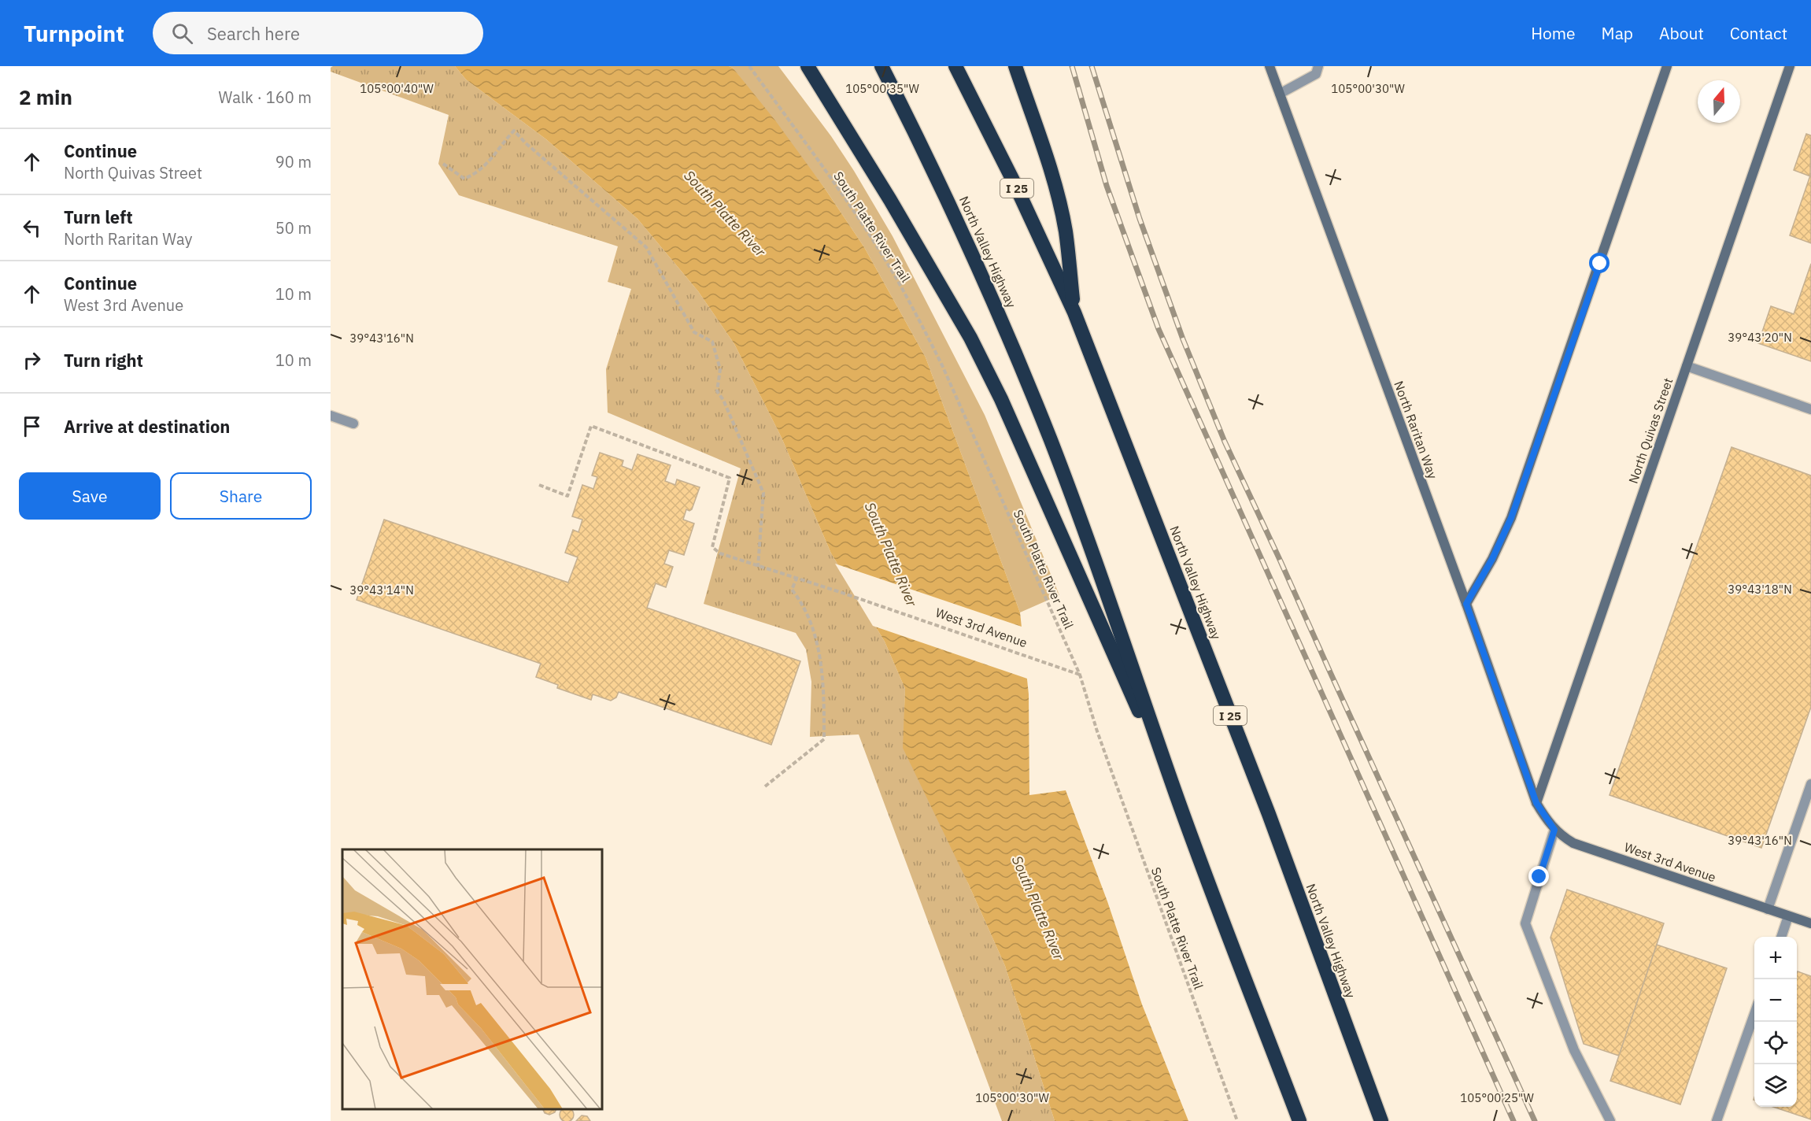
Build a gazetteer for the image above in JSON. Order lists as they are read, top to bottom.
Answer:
{
  "streets": {
    "highway": ["I 25", "North Valley Highway"],
    "street": ["North Raritan Way", "North Quivas Street", "West 3rd Avenue"],
    "path": ["South Platte River Trail"]
  },
  "crossings": [
    ["South Platte River Trail", "West 3rd Avenue"],
    ["North Raritan Way", "North Quivas Street"],
    ["North Raritan Way", "West 3rd Avenue"],
    ["North Quivas Street", "West 3rd Avenue"]
  ],
  "water": ["South Platte River"],
  "north": "top",
  "page": {
    "header": "Turnpoint",
    "search": "Search here",
    "nav": [
      "Home",
      "Map",
      "About",
      "Contact"
    ],
    "heading": ["2 min", "Walk · 160 m"],
    "list": [
      ["Continue", "North Quivas Street", "90 m"],
      ["Turn left", "North Raritan Way", "50 m"],
      ["Continue", "West 3rd Avenue", "10 m"],
      ["Turn right", "10 m"],
      "Arrive at destination"
    ],
    "buttons": ["Save", "Share"],
    "map_buttons": ["+", "−"]
  },
  "coordinates": [
    "105°00'40\"W",
    "105°00'35\"W",
    "105°00'30\"W",
    "39°43'20\"N",
    "39°43'16\"N",
    "39°43'18\"N",
    "39°43'14\"N",
    "105°00'25\"W"
  ]
}
